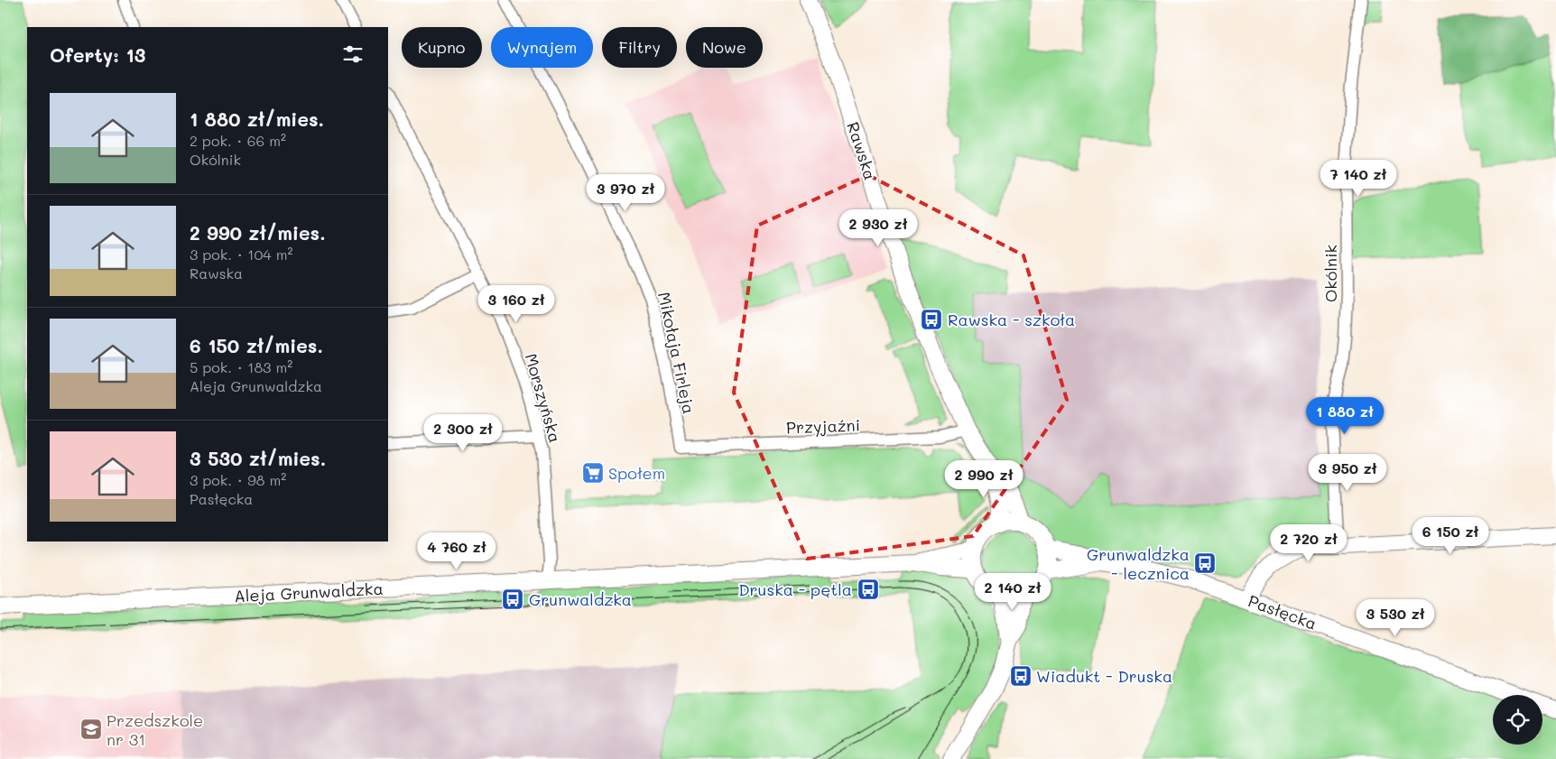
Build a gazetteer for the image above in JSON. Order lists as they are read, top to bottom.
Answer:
{
  "streets": {
    "main road": ["Rawska", "Aleja Grunwaldzka", "Pasłęcka"],
    "street": [
      "Okólnik",
      "Mikołaja Firleja",
      "Morszyńska",
      "Przyjaźni"
    ]
  },
  "crossings": [
    ["Rawska", "Przyjaźni"],
    ["Rawska", "Aleja Grunwaldzka"],
    ["Rawska", "Pasłęcka"],
    ["Mikołaja Firleja", "Przyjaźni"],
    ["Morszyńska", "Aleja Grunwaldzka"],
    ["Aleja Grunwaldzka", "Pasłęcka"]
  ],
  "places": {
    "bus stop": [
      "Rawska - szkoła",
      "Grunwaldzka - lecznica",
      "Druska - pętla",
      "Grunwaldzka",
      "Wiadukt - Druska"
    ],
    "supermarket": ["Społem"],
    "school or university": ["Przedszkole nr 31"]
  },
  "page": {
    "chip": [
      "Kupno",
      "Wynajem",
      "Filtry",
      "Nowe"
    ],
    "heading": "Oferty: 13",
    "list": [
      {
        "name": "1 880 zł/mies.",
        "note": "2 pok. · 66 m² · Okólnik"
      },
      {
        "name": "2 990 zł/mies.",
        "note": "3 pok. · 104 m² · Rawska"
      },
      {
        "name": "6 150 zł/mies.",
        "note": "5 pok. · 183 m² · Aleja Grunwaldzka"
      },
      {
        "name": "3 530 zł/mies.",
        "note": "3 pok. · 98 m² · Pasłęcka"
      }
    ],
    "price": [
      "7 140 zł",
      "3 970 zł",
      "2 930 zł",
      "3 160 zł",
      "1 880 zł",
      "2 300 zł",
      "3 950 zł",
      "2 990 zł",
      "6 150 zł",
      "2 720 zł",
      "4 760 zł",
      "2 140 zł",
      "3 530 zł"
    ]
  }
}
